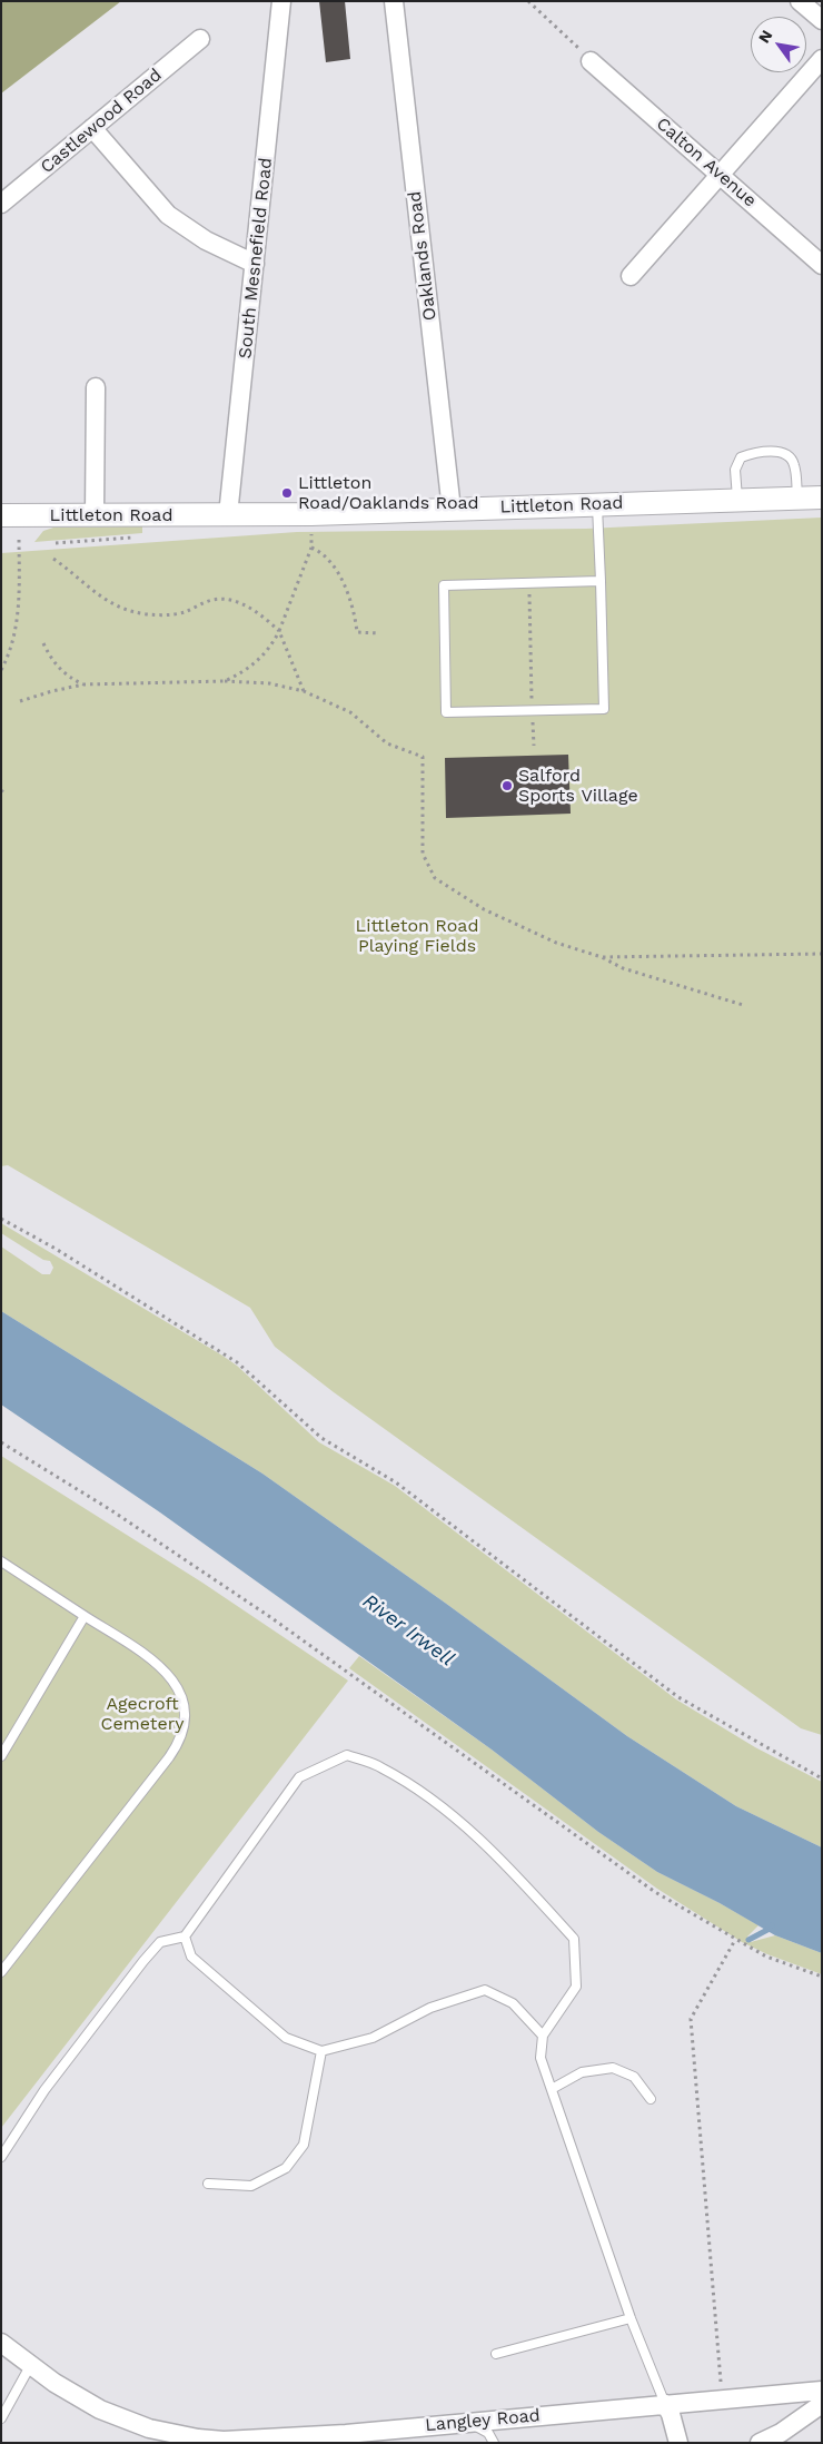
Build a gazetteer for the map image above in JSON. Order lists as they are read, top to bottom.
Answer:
{
  "streets": {
    "street": [
      "Castlewood Road",
      "Calton Avenue",
      "Oaklands Road",
      "South Mesnefield Road",
      "Littleton Road",
      "Langley Road"
    ]
  },
  "crossings": [
    ["Oaklands Road", "Littleton Road"],
    ["South Mesnefield Road", "Littleton Road"]
  ],
  "water": ["River Irwell"],
  "parks": ["Littleton Road Playing Fields", "Agecroft Cemetery"],
  "places": ["Littleton Road/Oaklands Road", "Salford Sports Village"],
  "north": "top left"
}
